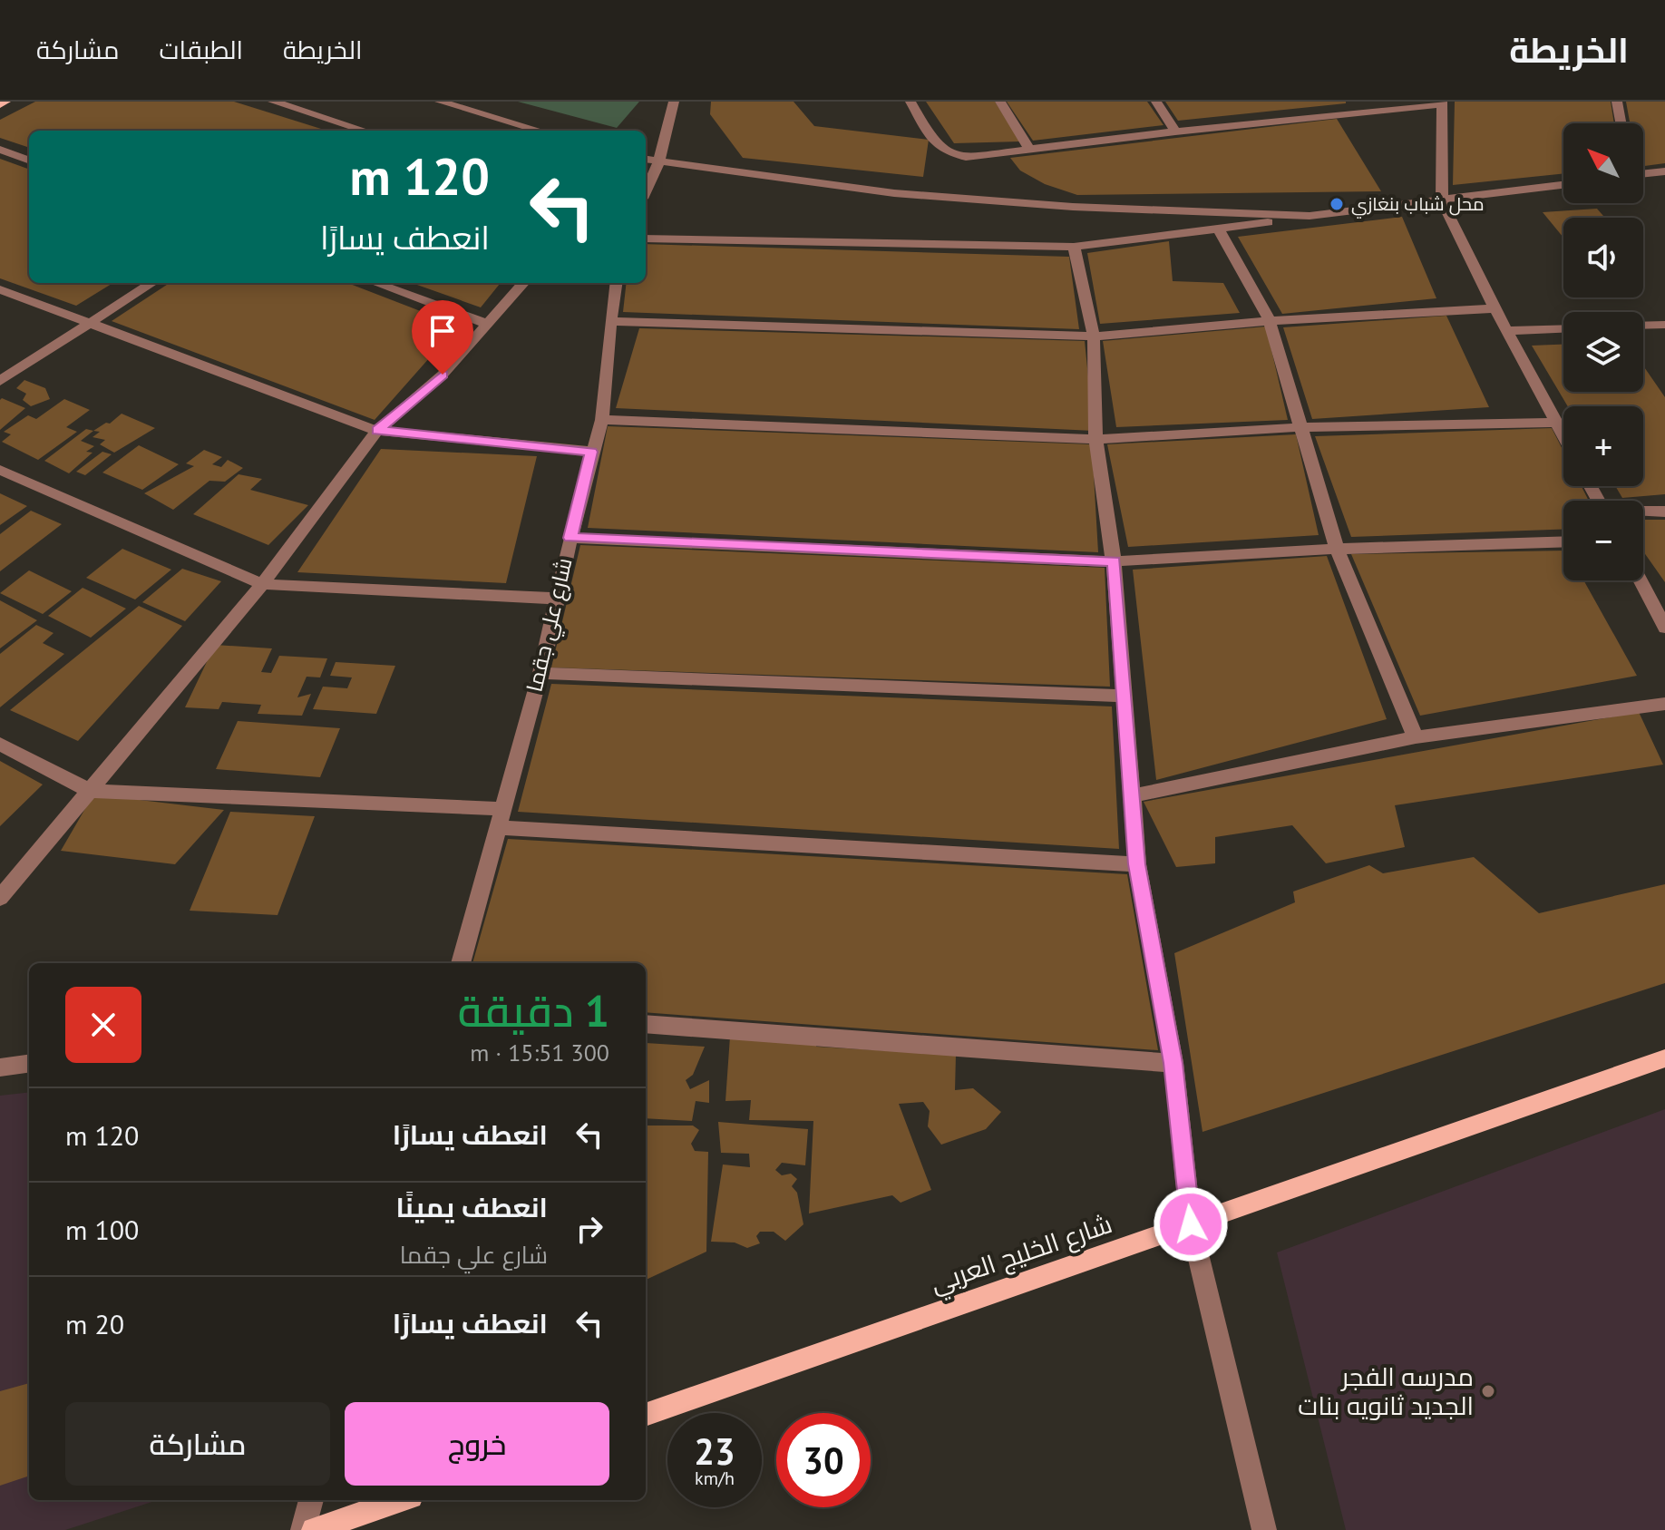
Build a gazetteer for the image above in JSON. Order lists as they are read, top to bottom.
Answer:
{
  "streets": {
    "main road": ["شارع الخليج العربي"],
    "street": ["شارع علي جقما"]
  },
  "places": ["محل شباب بنغازي", "مدرسه الفجر الجديد ثانويه بنات"],
  "north": "top left",
  "page": {
    "header": "الخريطة",
    "nav": ["الخريطة", "الطبقات", "مشاركة"],
    "map_buttons": ["+", "−"],
    "turn": ["120 m", "انعطف يسارًا"],
    "heading": ["1 دقيقة", "300 m · 15:51"],
    "list": [
      {
        "name": "انعطف يسارًا",
        "value": "120 m"
      },
      {
        "name": "انعطف يمينًا",
        "note": "شارع علي جقما",
        "value": "100 m"
      },
      {
        "name": "انعطف يسارًا",
        "value": "20 m"
      }
    ],
    "buttons": ["خروج", "مشاركة"],
    "speed": "23 km/h",
    "limit": "30"
  }
}
